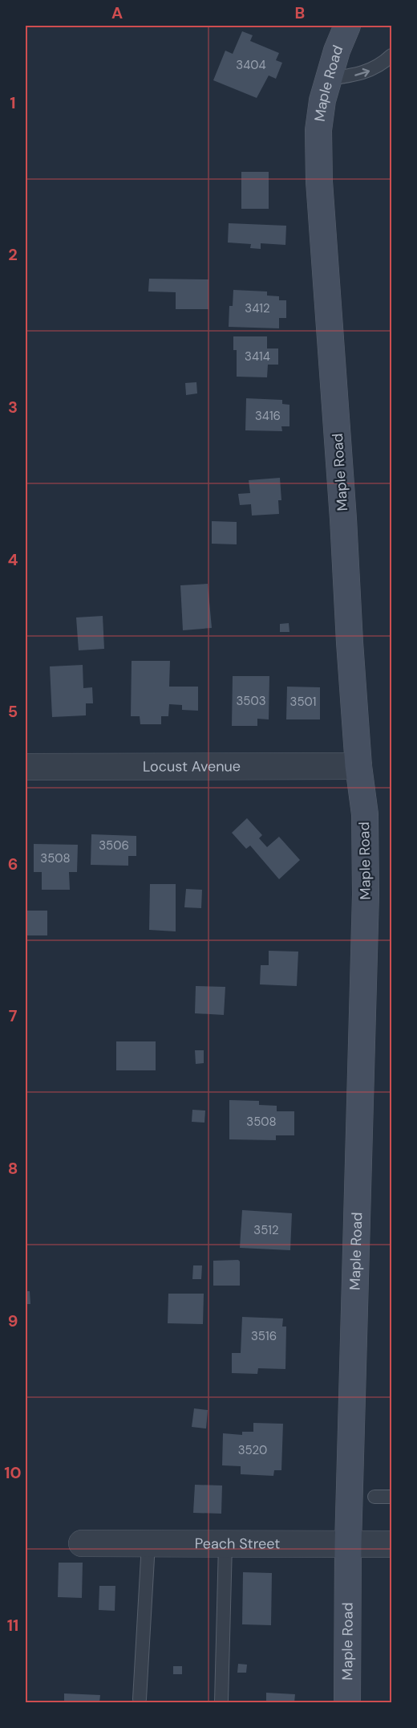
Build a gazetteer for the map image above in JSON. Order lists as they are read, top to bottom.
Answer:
{
  "streets": {
    "street": ["Maple Road", "Locust Avenue", "Peach Street"]
  },
  "crossings": [
    ["Maple Road", "Locust Avenue"],
    ["Maple Road", "Peach Street"]
  ],
  "house_numbers": [
    "3404",
    "3412",
    "3414",
    "3416",
    "3503",
    "3501",
    "3506",
    "3508",
    "3508",
    "3512",
    "3516",
    "3520"
  ],
  "grid": {
    "columns": ["A", "B"],
    "rows": [
      "1",
      "2",
      "3",
      "4",
      "5",
      "6",
      "7",
      "8",
      "9",
      "10",
      "11"
    ]
  }
}
